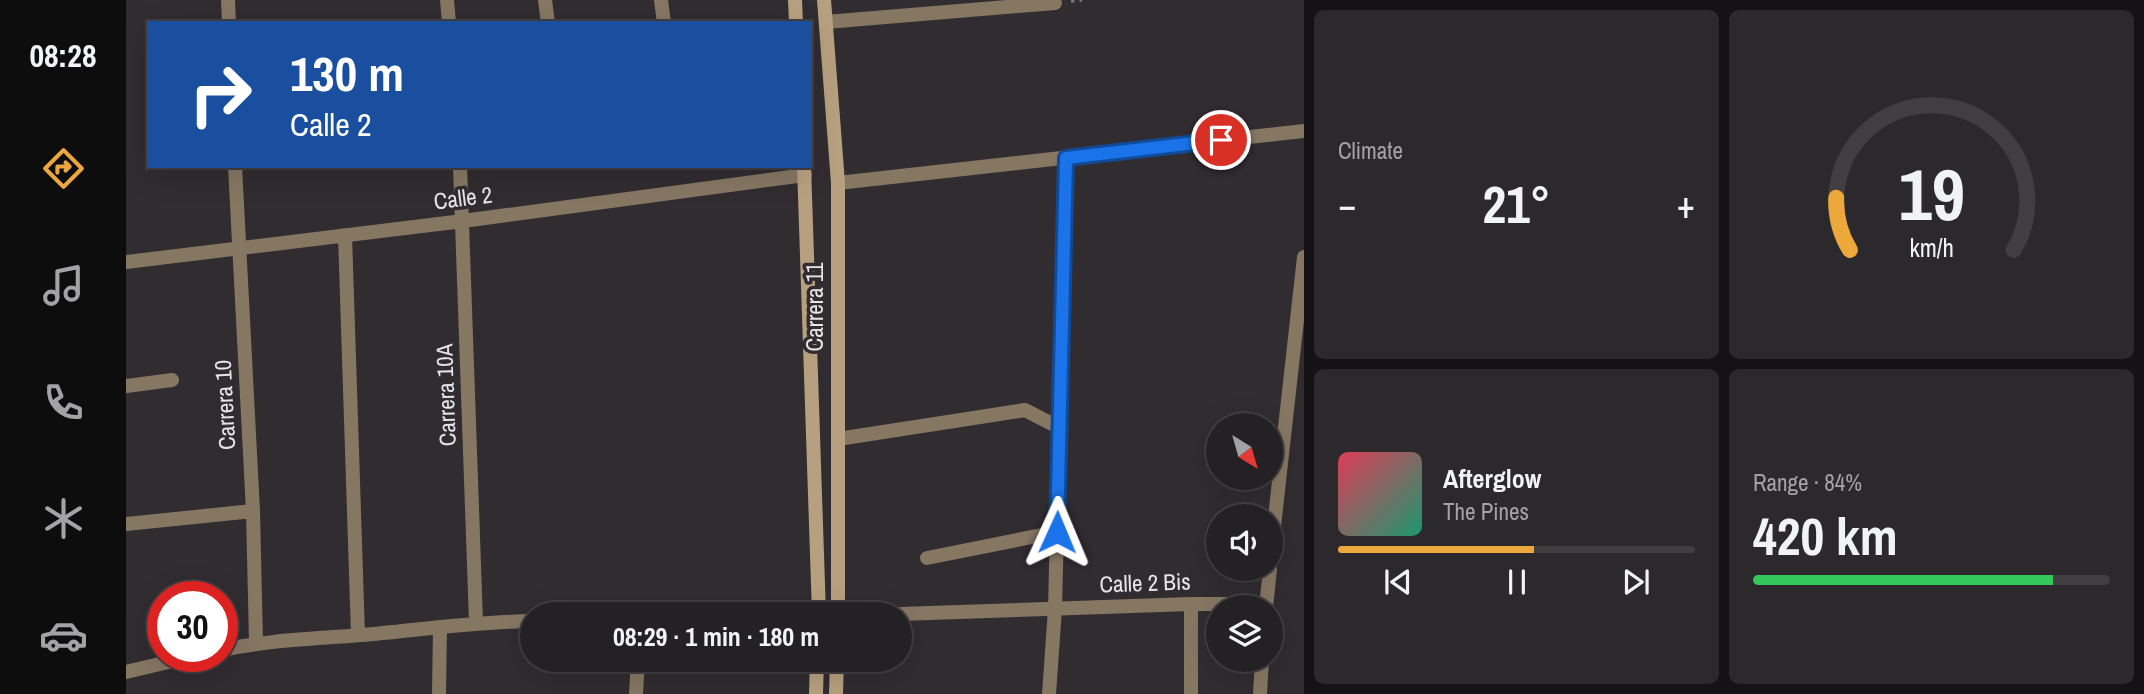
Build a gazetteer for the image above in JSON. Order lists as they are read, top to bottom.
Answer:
{
  "streets": {
    "main road": ["Carrera 11"],
    "street": [
      "Calle 2",
      "Carrera 10A",
      "Carrera 10",
      "Calle 2 Bis"
    ]
  },
  "crossings": [
    ["Calle 2", "Carrera 11"],
    ["Calle 2", "Carrera 10A"],
    ["Calle 2", "Carrera 10"]
  ],
  "north": "bottom right",
  "page": {
    "tabs": "08:28",
    "tile": [
      "Climate",
      ["Range · 84%", "420 km"]
    ],
    "turn": ["130 m", "Calle 2"],
    "heat": ["−", "21°", "+"],
    "song": ["Afterglow", "The Pines"],
    "limit": "30",
    "trip": "08:29 · 1 min · 180 m",
    "gauge": ["19", "km/h"]
  }
}
